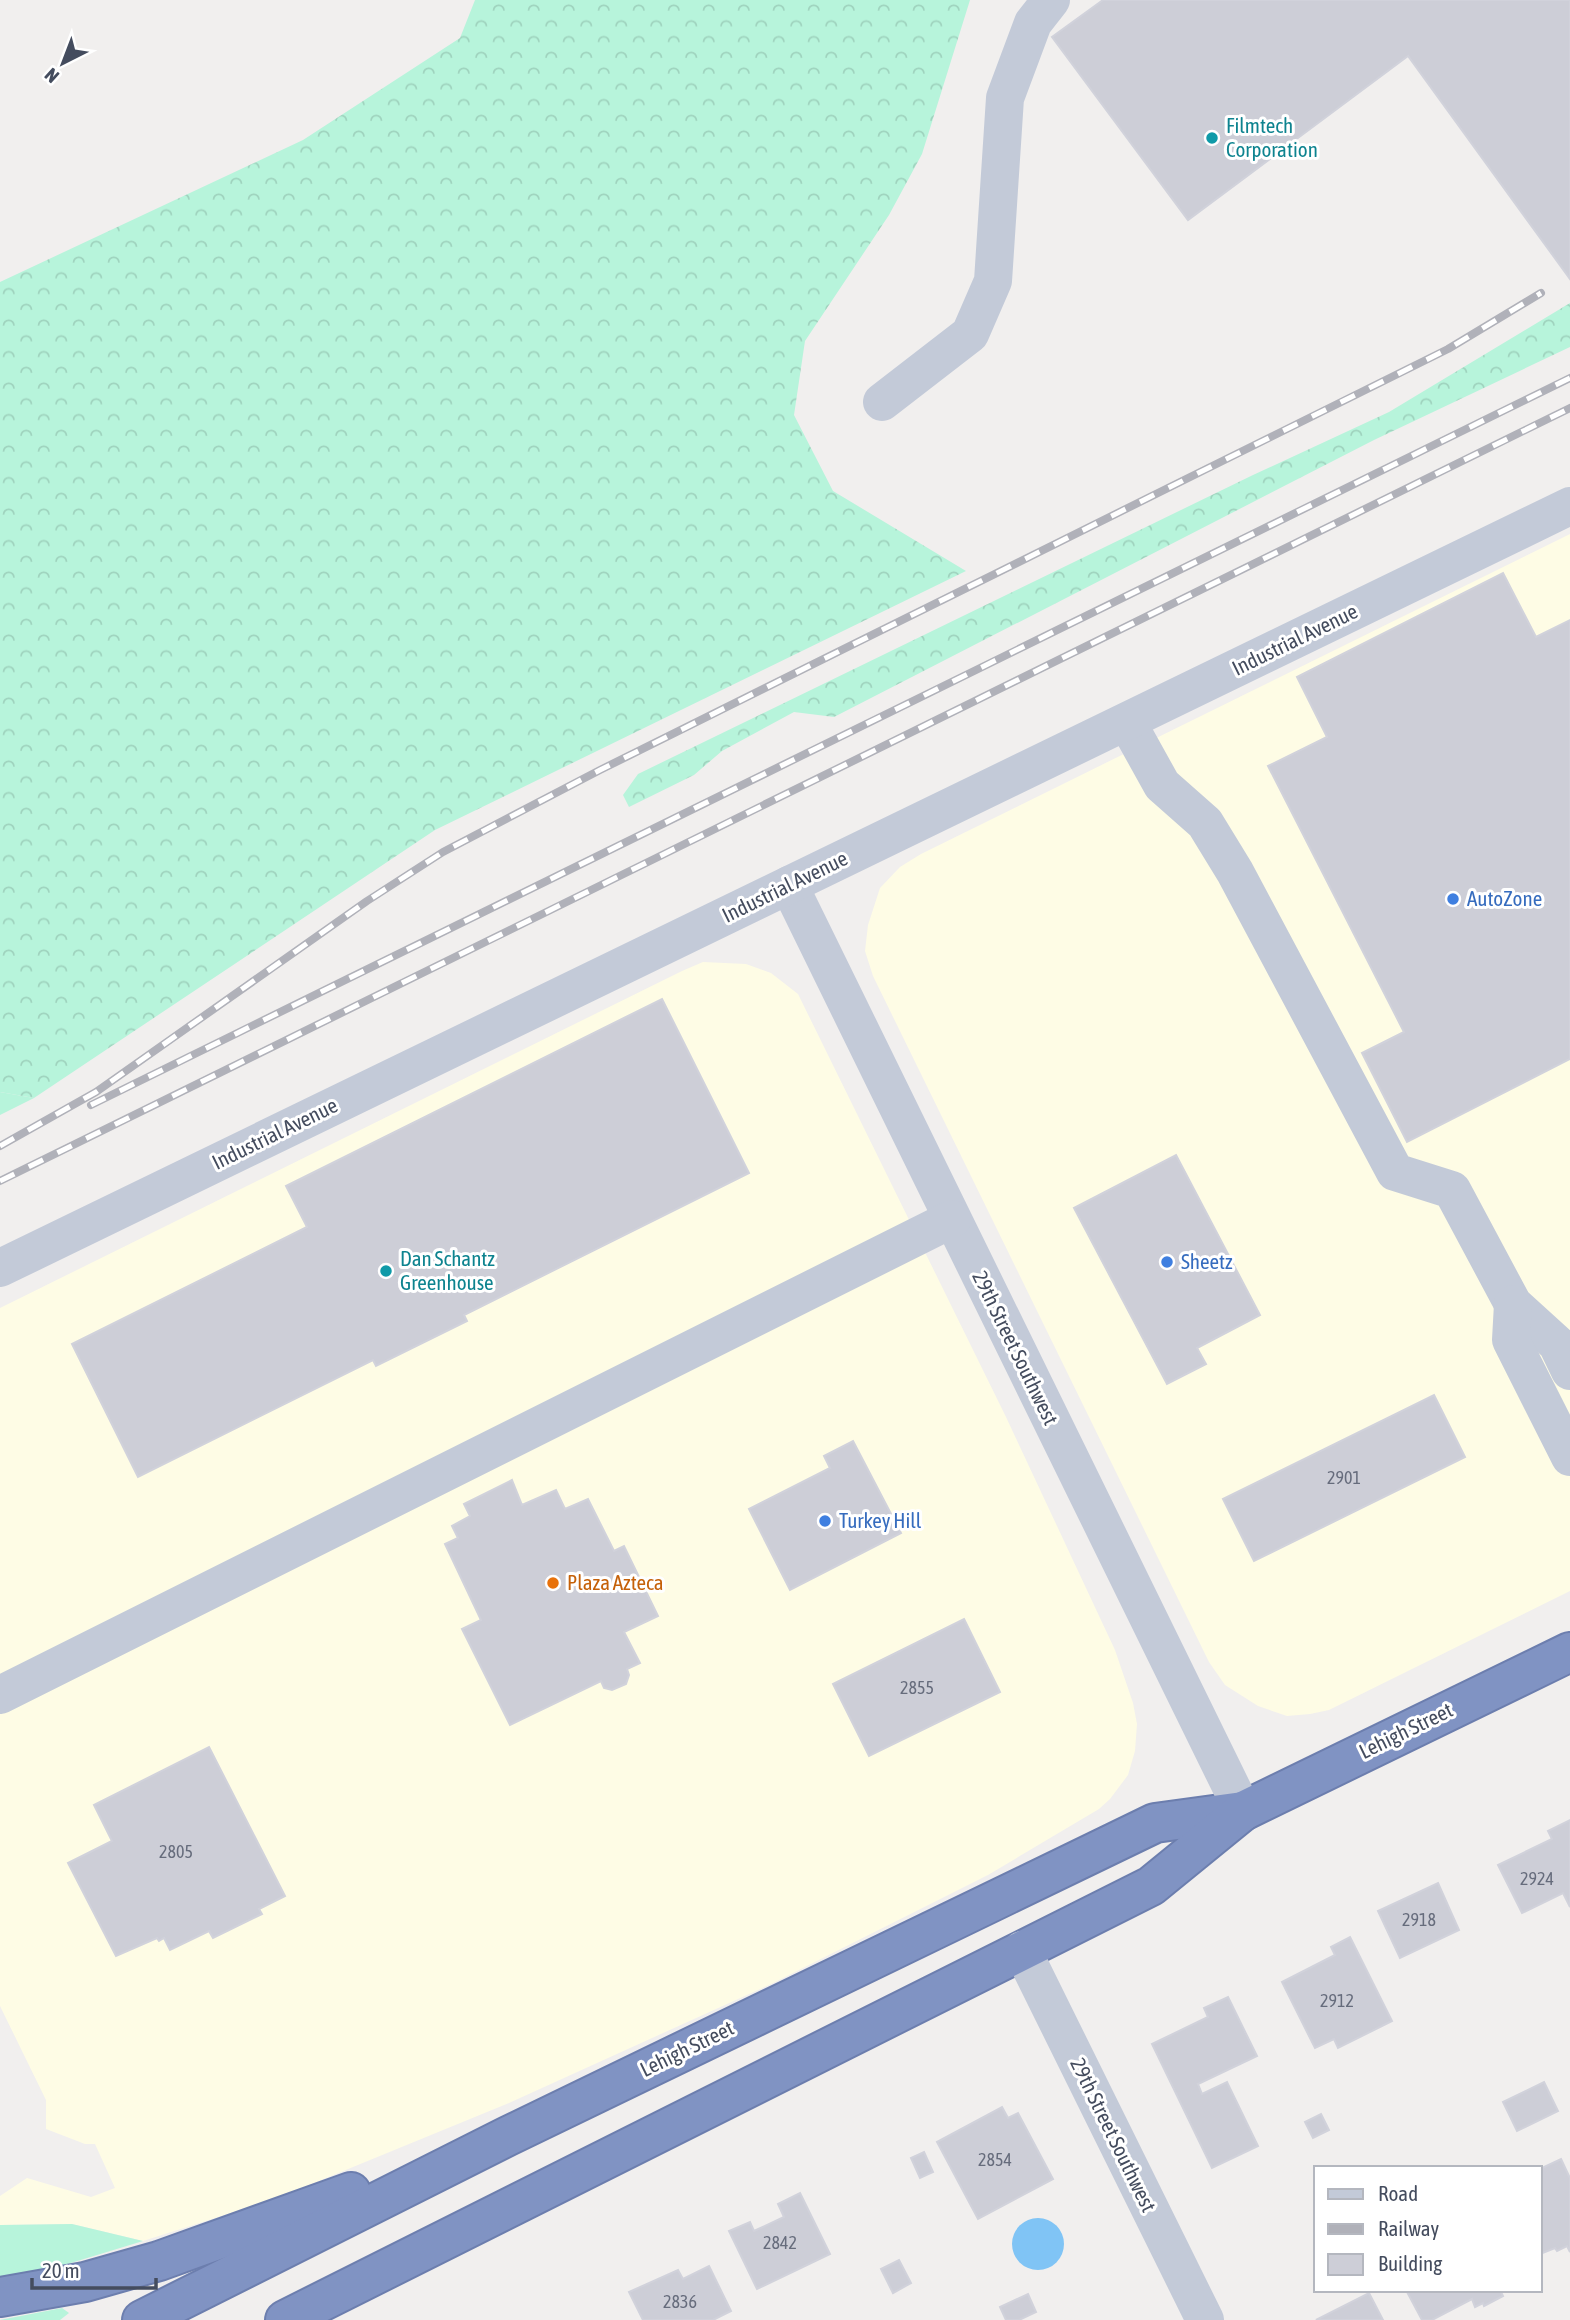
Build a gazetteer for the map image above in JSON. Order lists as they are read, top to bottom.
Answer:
{
  "streets": {
    "highway": ["Lehigh Street"],
    "street": ["Industrial Avenue", "29th Street Southwest"]
  },
  "crossings": [
    ["Industrial Avenue", "29th Street Southwest"],
    ["29th Street Southwest", "Lehigh Street"]
  ],
  "places": [
    "Filmtech Corporation",
    "AutoZone",
    "Sheetz",
    "Dan Schantz Greenhouse",
    "Turkey Hill",
    "Plaza Azteca"
  ],
  "house_numbers": [
    "2901",
    "2855",
    "2805",
    "2924",
    "2918",
    "2912",
    "2854",
    "2842",
    "2836"
  ],
  "legend": ["Road", "Railway", "Building"],
  "scale_bar": "20 m",
  "north": "bottom left"
}
